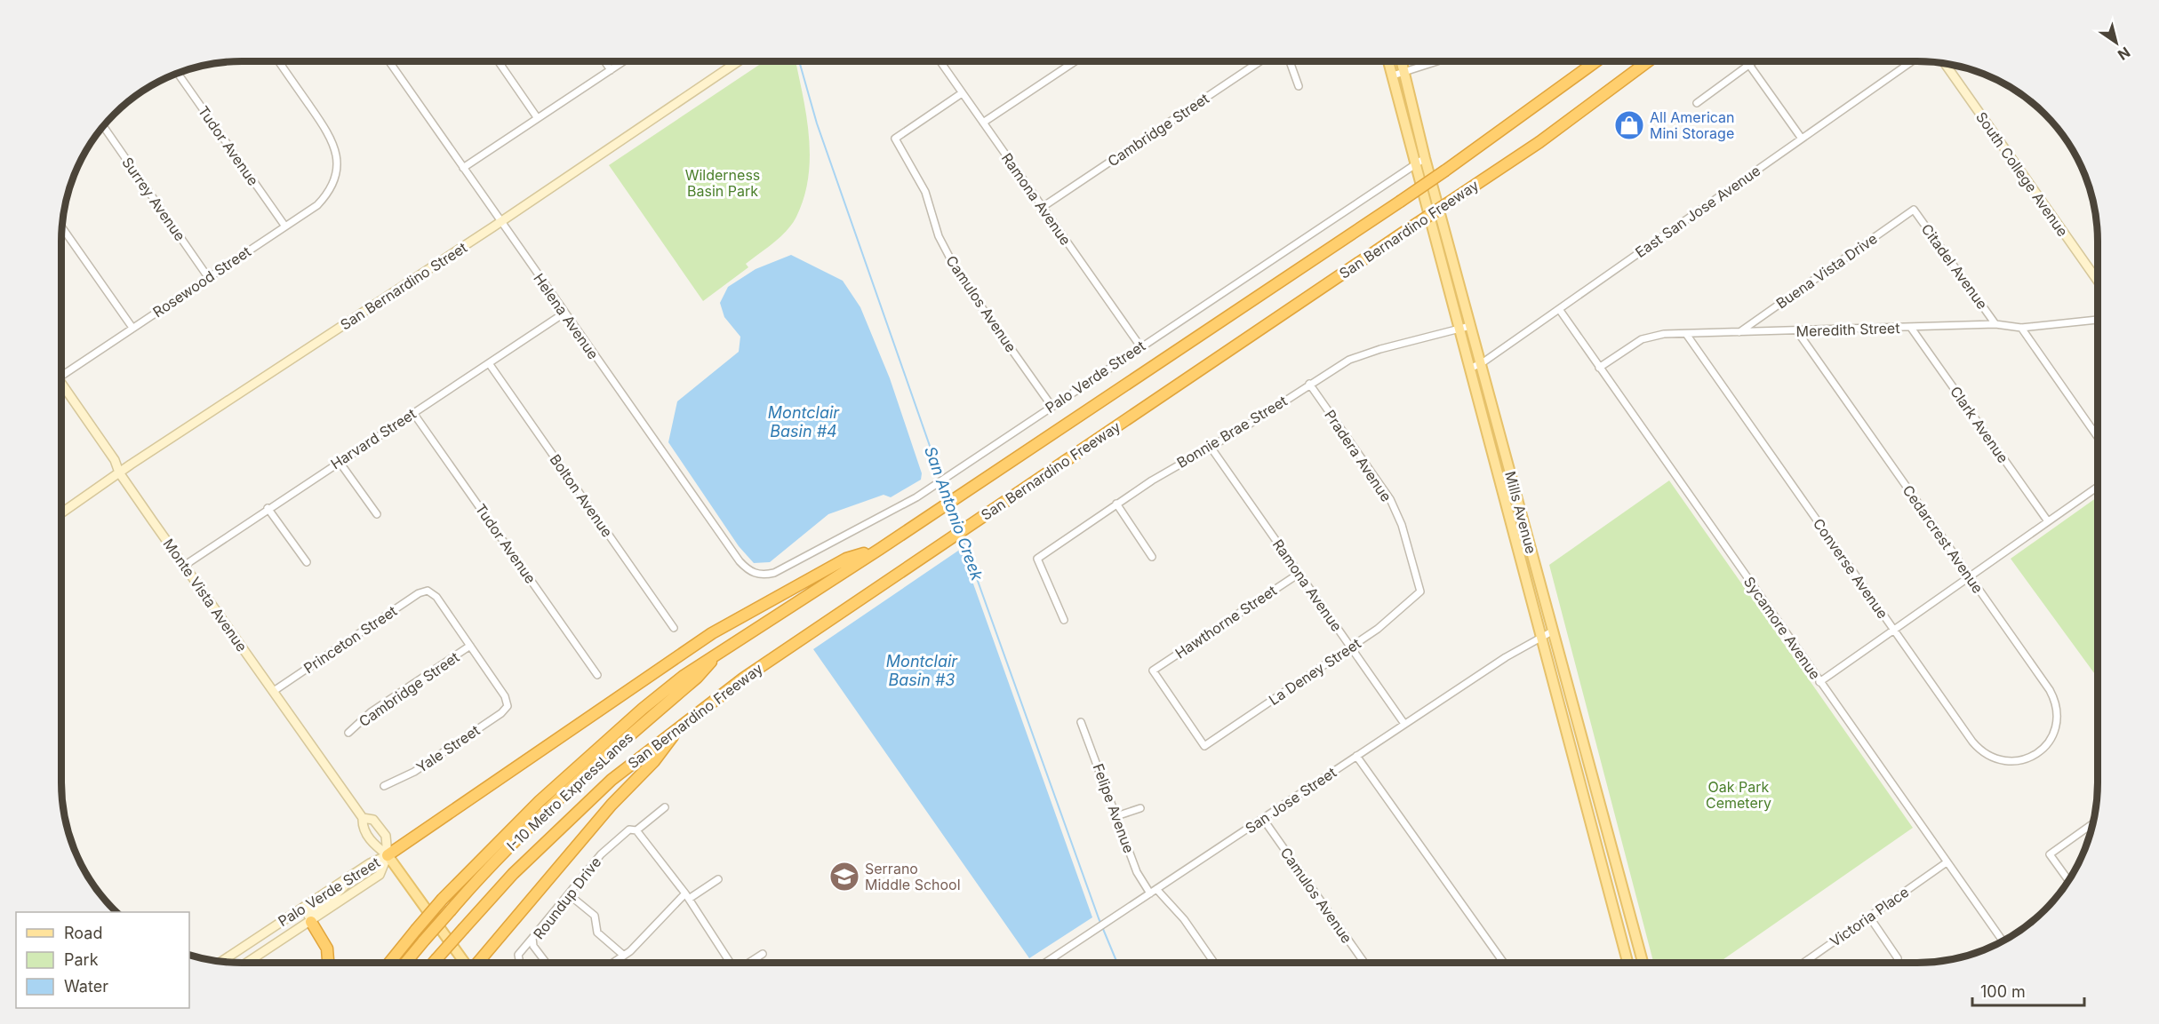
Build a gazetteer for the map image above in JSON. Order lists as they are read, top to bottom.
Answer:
{
  "streets": {
    "highway": ["San Bernardino Freeway", "I-10 Metro ExpressLanes"],
    "main road": [
      "South College Avenue",
      "San Bernardino Street",
      "Palo Verde Street",
      "Mills Avenue",
      "Monte Vista Avenue"
    ],
    "street": [
      "Cambridge Street",
      "Tudor Avenue",
      "Surrey Avenue",
      "Ramona Avenue",
      "East San Jose Avenue",
      "Citadel Avenue",
      "Buena Vista Drive",
      "Rosewood Street",
      "Camulos Avenue",
      "Helena Avenue",
      "Meredith Street",
      "Clark Avenue",
      "Bonnie Brae Street",
      "Harvard Street",
      "Pradera Avenue",
      "Bolton Avenue",
      "Cedarcrest Avenue",
      "Converse Avenue",
      "Hawthorne Street",
      "Sycamore Avenue",
      "Princeton Street",
      "La Deney Street",
      "Yale Street",
      "San Jose Street",
      "Felipe Avenue",
      "Roundup Drive",
      "Victoria Place"
    ]
  },
  "crossings": [
    ["Cambridge Street", "Ramona Avenue"],
    ["Cambridge Street", "Princeton Street"],
    ["Cambridge Street", "Yale Street"],
    ["Tudor Avenue", "Rosewood Street"],
    ["Tudor Avenue", "Harvard Street"],
    ["Surrey Avenue", "Rosewood Street"],
    ["Ramona Avenue", "Camulos Avenue"],
    ["Ramona Avenue", "Palo Verde Street"],
    ["Ramona Avenue", "Bonnie Brae Street"],
    ["Ramona Avenue", "Hawthorne Street"],
    ["Ramona Avenue", "La Deney Street"],
    ["Ramona Avenue", "San Jose Street"],
    ["East San Jose Avenue", "Mills Avenue"],
    ["East San Jose Avenue", "Sycamore Avenue"],
    ["San Bernardino Freeway", "I-10 Metro ExpressLanes"],
    ["Citadel Avenue", "Buena Vista Drive"],
    ["Citadel Avenue", "Meredith Street"],
    ["Buena Vista Drive", "Meredith Street"],
    ["San Bernardino Street", "Helena Avenue"],
    ["San Bernardino Street", "Monte Vista Avenue"],
    ["Camulos Avenue", "Palo Verde Street"],
    ["Camulos Avenue", "San Jose Street"],
    ["Helena Avenue", "Palo Verde Street"],
    ["Helena Avenue", "Harvard Street"],
    ["Meredith Street", "Clark Avenue"],
    ["Meredith Street", "Cedarcrest Avenue"],
    ["Meredith Street", "Converse Avenue"],
    ["Meredith Street", "Sycamore Avenue"],
    ["Palo Verde Street", "Mills Avenue"],
    ["Palo Verde Street", "Monte Vista Avenue"],
    ["Bonnie Brae Street", "Pradera Avenue"],
    ["Bonnie Brae Street", "Mills Avenue"],
    ["Harvard Street", "Bolton Avenue"],
    ["Harvard Street", "Monte Vista Avenue"],
    ["Pradera Avenue", "La Deney Street"],
    ["Mills Avenue", "San Jose Street"],
    ["Cedarcrest Avenue", "Converse Avenue"],
    ["Monte Vista Avenue", "Princeton Street"],
    ["Hawthorne Street", "La Deney Street"],
    ["Sycamore Avenue", "Victoria Place"],
    ["Princeton Street", "Yale Street"],
    ["San Jose Street", "Felipe Avenue"]
  ],
  "water": ["Montclair Basin #4", "San Antonio Creek", "Montclair Basin #3"],
  "parks": ["Wilderness Basin Park", "Oak Park Cemetery"],
  "places": {
    "shop": ["All American Mini Storage"],
    "school or university": ["Serrano Middle School"]
  },
  "legend": ["Road", "Park", "Water"],
  "scale_bar": "100 m",
  "north": "bottom right"
}
